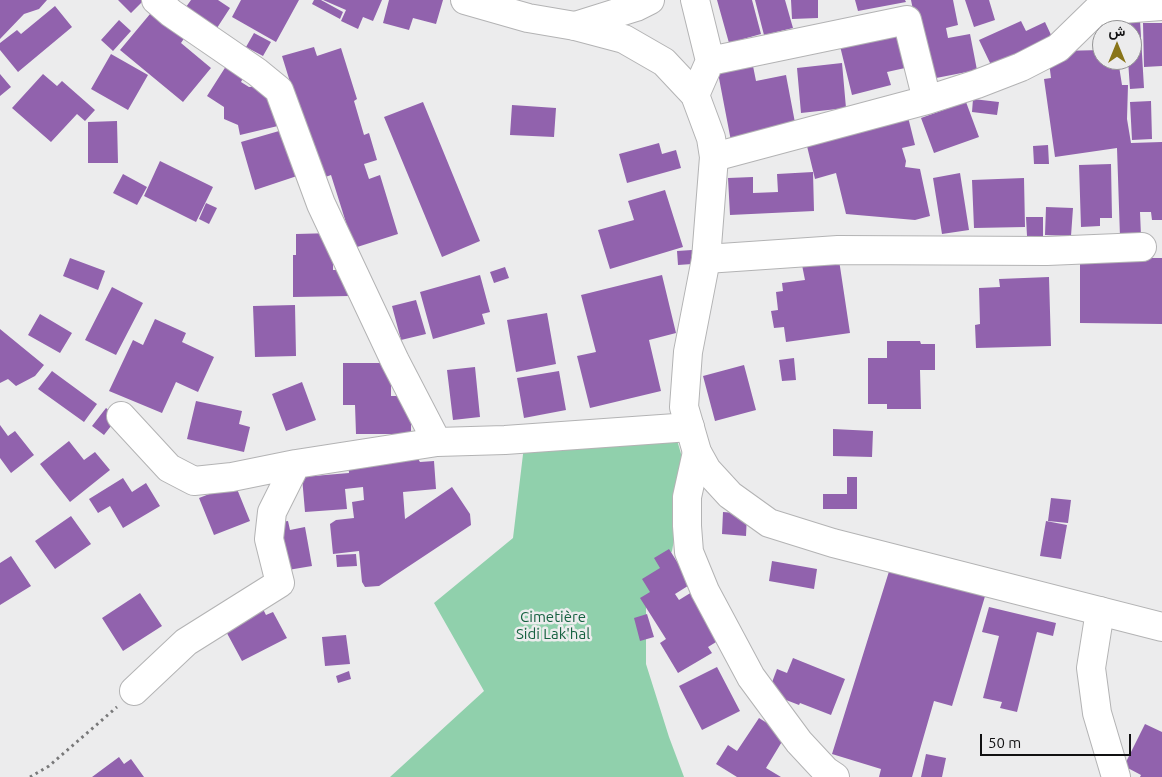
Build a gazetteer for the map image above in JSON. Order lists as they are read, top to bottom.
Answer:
{
  "parks": ["Cimetière Sidi Lak'hal"],
  "scale_bar": "50 m",
  "north": "top"
}
